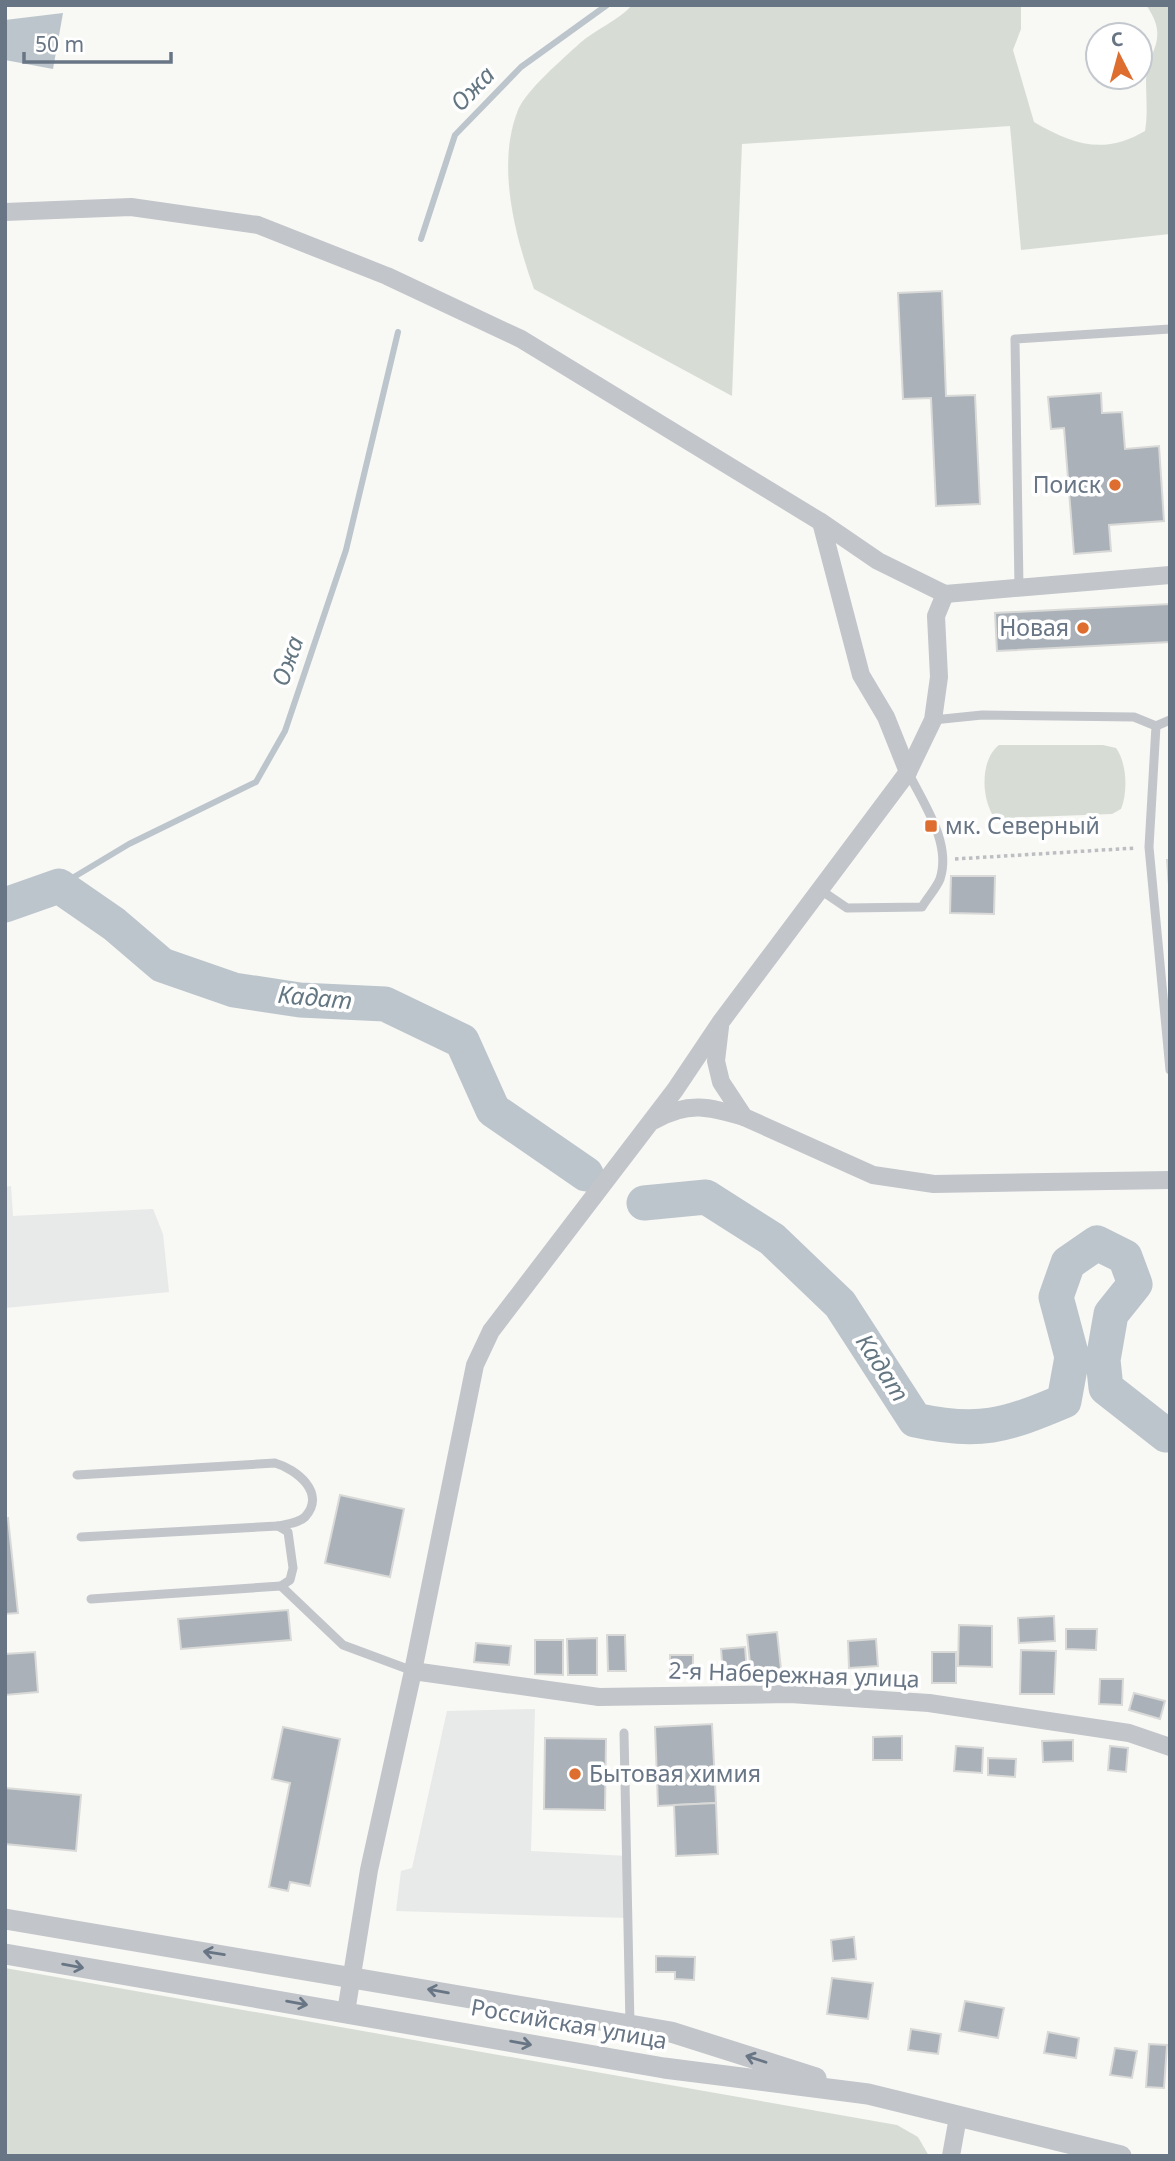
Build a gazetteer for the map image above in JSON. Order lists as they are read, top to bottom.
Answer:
{
  "streets": {
    "street": ["2-я Набережная улица", "Российская улица"]
  },
  "water": ["Ожа", "Кадат"],
  "places": {
    "other": ["Поиск", "Новая", "Бытовая химия"],
    "transit": ["мк. Северный"]
  },
  "scale_bar": "50 m",
  "north": "top"
}
